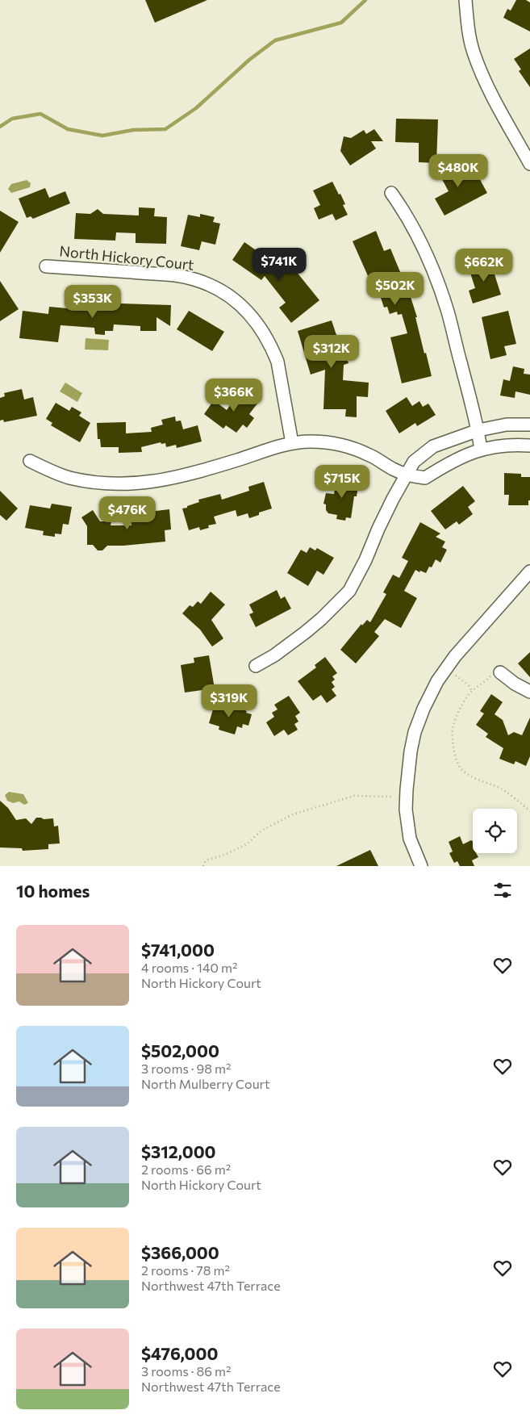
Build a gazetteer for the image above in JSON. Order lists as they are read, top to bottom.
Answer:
{
  "streets": {
    "street": ["North Hickory Court"]
  },
  "page": {
    "price": [
      "$480K",
      "$741K",
      "$662K",
      "$502K",
      "$353K",
      "$312K",
      "$366K",
      "$715K",
      "$476K",
      "$319K"
    ],
    "heading": "10 homes",
    "list": [
      {
        "name": "$741,000",
        "note": "4 rooms · 140 m² · North Hickory Court"
      },
      {
        "name": "$502,000",
        "note": "3 rooms · 98 m² · North Mulberry Court"
      },
      {
        "name": "$312,000",
        "note": "2 rooms · 66 m² · North Hickory Court"
      },
      {
        "name": "$366,000",
        "note": "2 rooms · 78 m² · Northwest 47th Terrace"
      },
      {
        "name": "$476,000",
        "note": "3 rooms · 86 m² · Northwest 47th Terrace"
      }
    ]
  }
}
